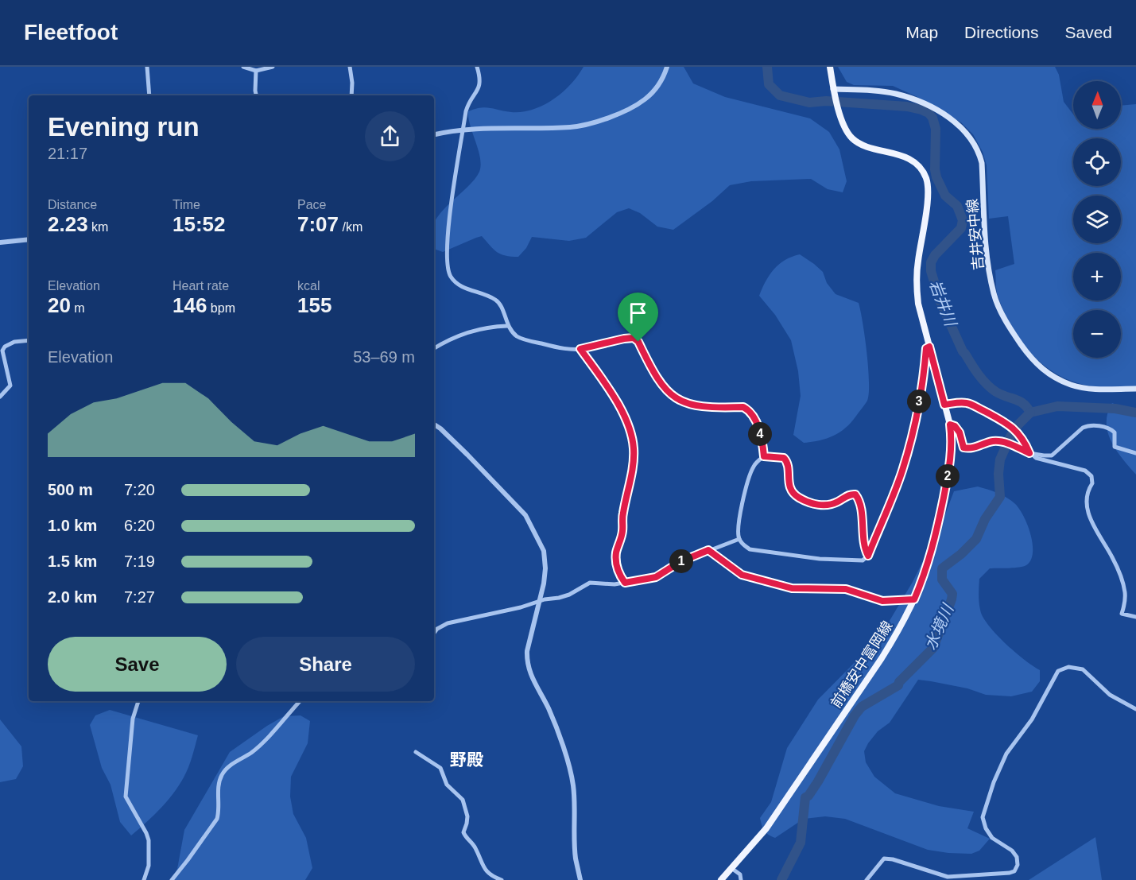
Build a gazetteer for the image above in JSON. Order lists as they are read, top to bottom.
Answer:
{
  "streets": {
    "main road": ["吉井安中線", "前橋安中富岡線"]
  },
  "crossings": [
    ["吉井安中線", "前橋安中富岡線"]
  ],
  "districts": ["野殿"],
  "water": ["岩井川", "水境川"],
  "north": "top",
  "page": {
    "header": "Fleetfoot",
    "nav": ["Map", "Directions", "Saved"],
    "map_buttons": ["+", "−"],
    "heading": ["Evening run", "21:17"],
    "stats": [
      ["Distance", "2.23 km"],
      ["Time", "15:52"],
      ["Pace", "7:07 /km"],
      ["Elevation", "20 m"],
      ["Heart rate", "146 bpm"],
      ["kcal", "155"]
    ],
    "chart": ["Elevation", "53–69 m"],
    "pins": [
      "3",
      "4",
      "2",
      "1"
    ],
    "list": [
      {
        "name": "500 m",
        "note": "7:20"
      },
      {
        "name": "1.0 km",
        "note": "6:20"
      },
      {
        "name": "1.5 km",
        "note": "7:19"
      },
      {
        "name": "2.0 km",
        "note": "7:27"
      }
    ],
    "buttons": ["Save", "Share"]
  }
}
